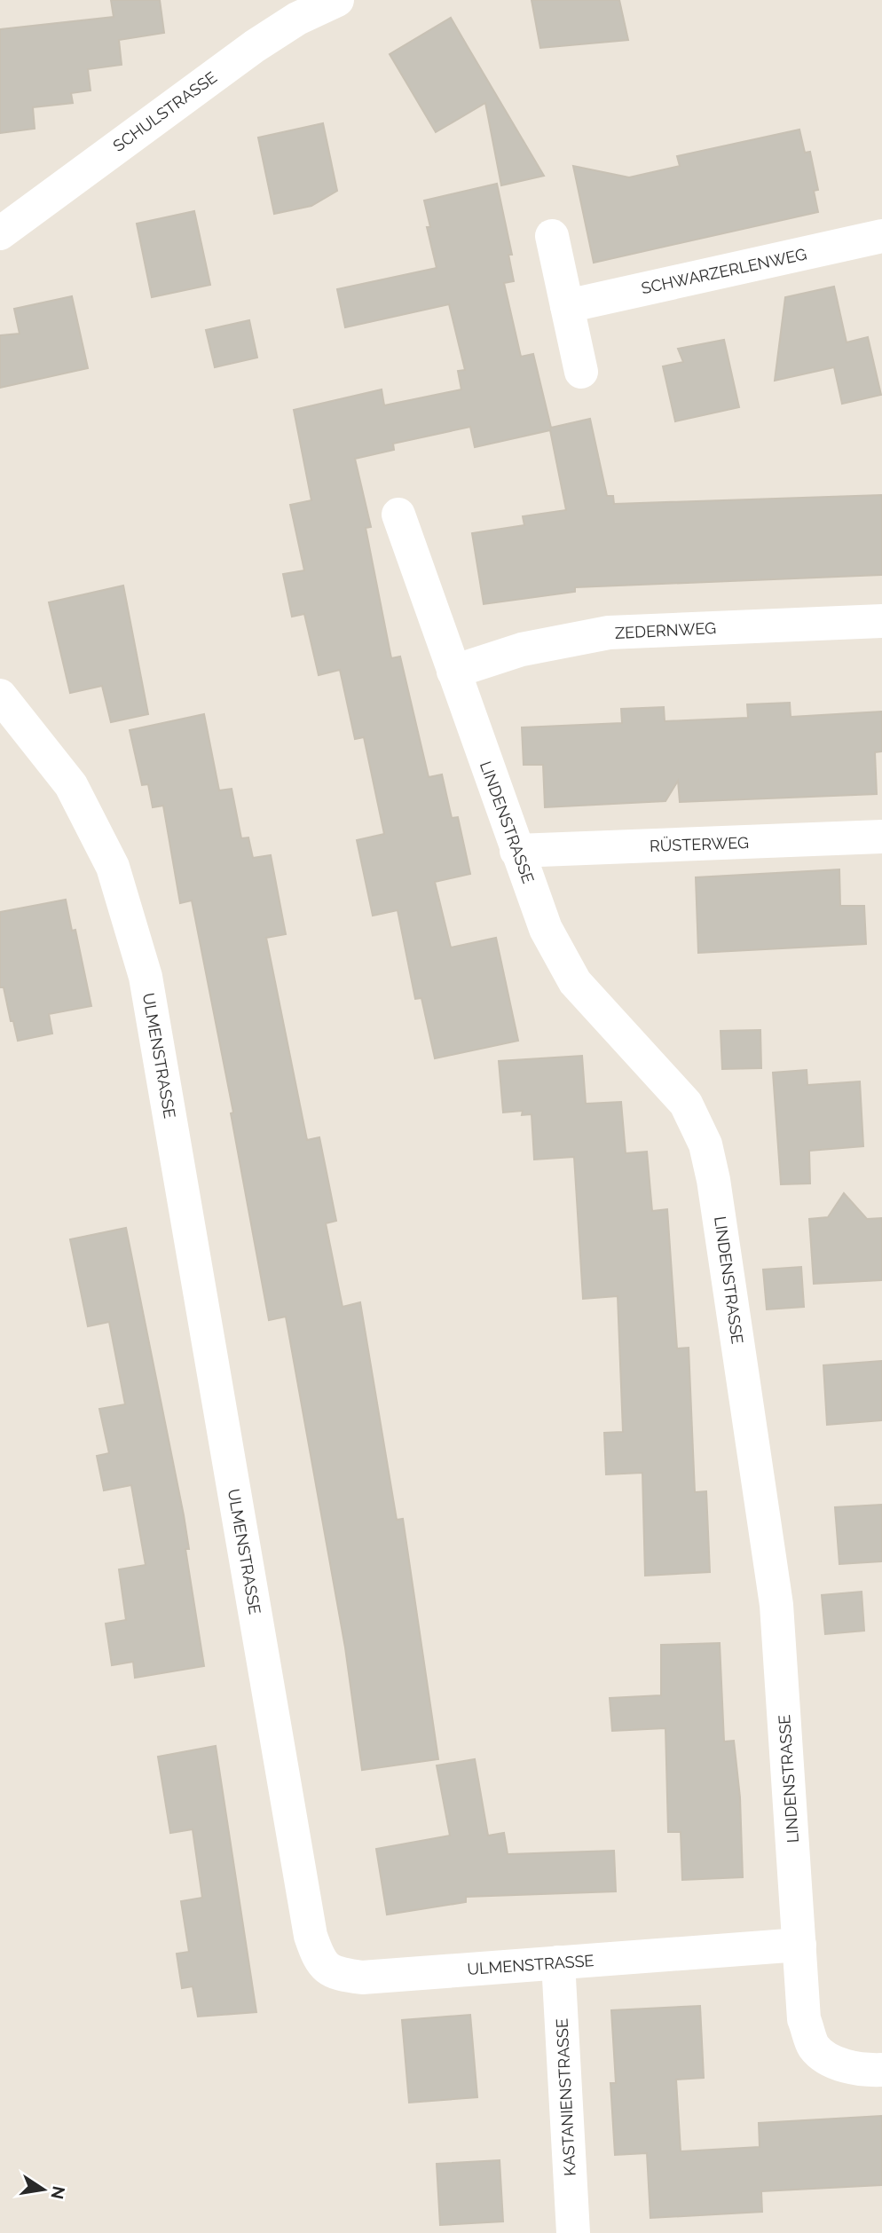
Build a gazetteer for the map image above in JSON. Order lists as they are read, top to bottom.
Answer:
{
  "streets": {
    "street": [
      "SCHULSTRASSE",
      "SCHWARZERLENWEG",
      "ZEDERNWEG",
      "LINDENSTRASSE",
      "RÜSTERWEG",
      "ULMENSTRASSE",
      "KASTANIENSTRASSE"
    ]
  },
  "crossings": [
    ["ZEDERNWEG", "LINDENSTRASSE"],
    ["LINDENSTRASSE", "RÜSTERWEG"],
    ["LINDENSTRASSE", "ULMENSTRASSE"],
    ["ULMENSTRASSE", "KASTANIENSTRASSE"]
  ],
  "north": "right"
}
